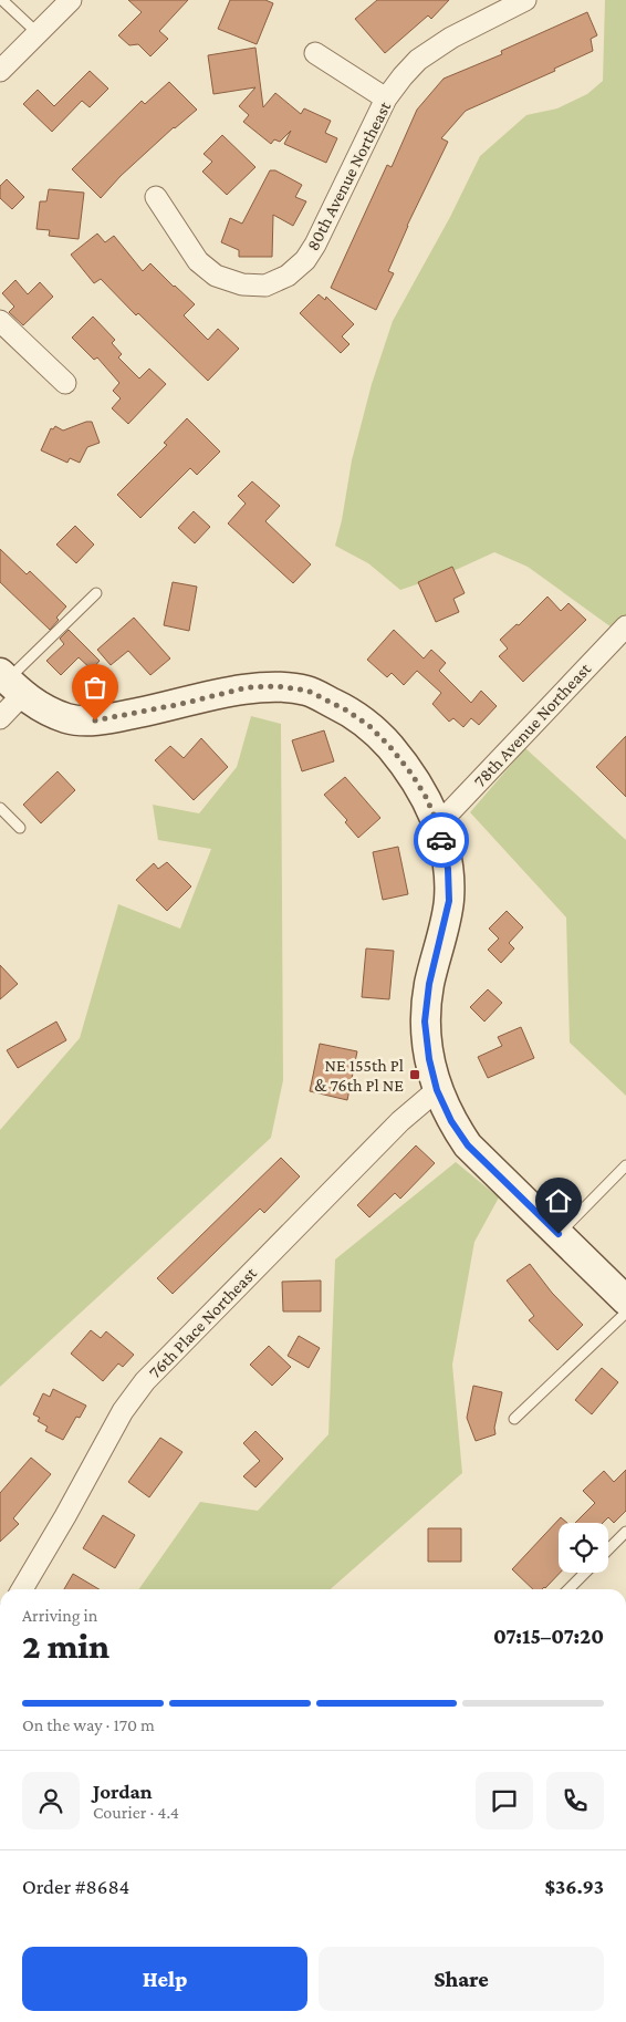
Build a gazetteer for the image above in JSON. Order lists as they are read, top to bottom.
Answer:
{
  "streets": {
    "street": ["80th Avenue Northeast", "78th Avenue Northeast", "76th Place Northeast"]
  },
  "places": {
    "transit": ["NE 155th Pl & 76th Pl NE"]
  },
  "page": {
    "heading": ["2 min", "Arriving in", "07:15–07:20"],
    "panel": [
      "Jordan",
      "Courier · 4.4",
      "Order #8684",
      "$36.93"
    ],
    "bar": "On the way · 170 m",
    "buttons": ["Help", "Share"]
  }
}
